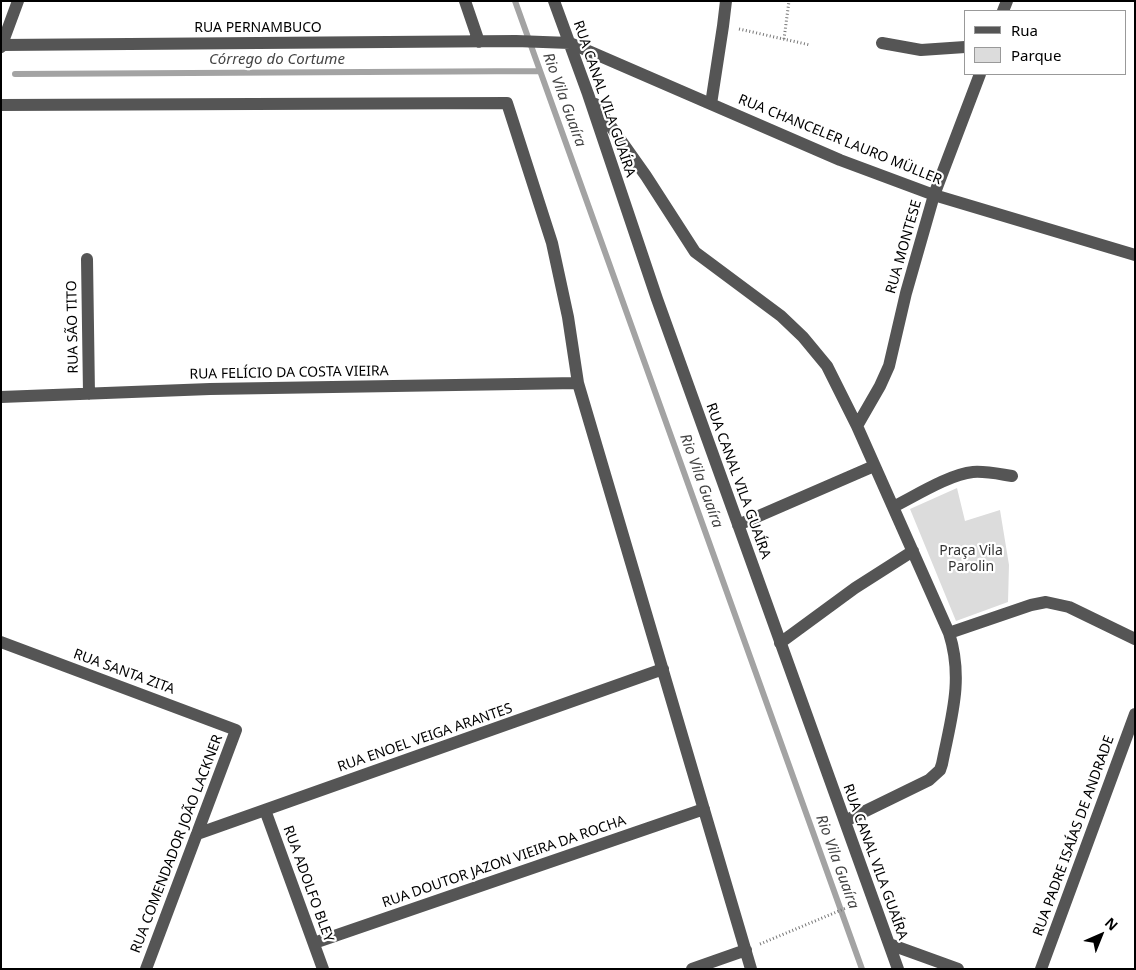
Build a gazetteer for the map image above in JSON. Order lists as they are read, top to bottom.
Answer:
{
  "streets": {
    "street": [
      "RUA PERNAMBUCO",
      "RUA CANAL VILA GUAÍRA",
      "RUA CHANCELER LAURO MÜLLER",
      "RUA MONTESE",
      "RUA SÃO TITO",
      "RUA FELÍCIO DA COSTA VIEIRA",
      "RUA SANTA ZITA",
      "RUA ENOEL VEIGA ARANTES",
      "RUA PADRE ISAÍAS DE ANDRADE",
      "RUA COMENDADOR JOÃO LACKNER",
      "RUA DOUTOR JAZON VIEIRA DA ROCHA",
      "RUA ADOLFO BLEY"
    ]
  },
  "crossings": [
    ["RUA PERNAMBUCO", "RUA CANAL VILA GUAÍRA"],
    ["RUA PERNAMBUCO", "RUA CHANCELER LAURO MÜLLER"],
    ["RUA CANAL VILA GUAÍRA", "RUA CHANCELER LAURO MÜLLER"],
    ["RUA CHANCELER LAURO MÜLLER", "RUA MONTESE"],
    ["RUA SÃO TITO", "RUA FELÍCIO DA COSTA VIEIRA"],
    ["RUA SANTA ZITA", "RUA COMENDADOR JOÃO LACKNER"],
    ["RUA ENOEL VEIGA ARANTES", "RUA COMENDADOR JOÃO LACKNER"],
    ["RUA ENOEL VEIGA ARANTES", "RUA ADOLFO BLEY"],
    ["RUA DOUTOR JAZON VIEIRA DA ROCHA", "RUA ADOLFO BLEY"]
  ],
  "water": ["Córrego do Cortume", "Rio Vila Guaíra"],
  "parks": ["Praça Vila Parolin"],
  "legend": ["Rua", "Parque"],
  "north": "top right"
}
